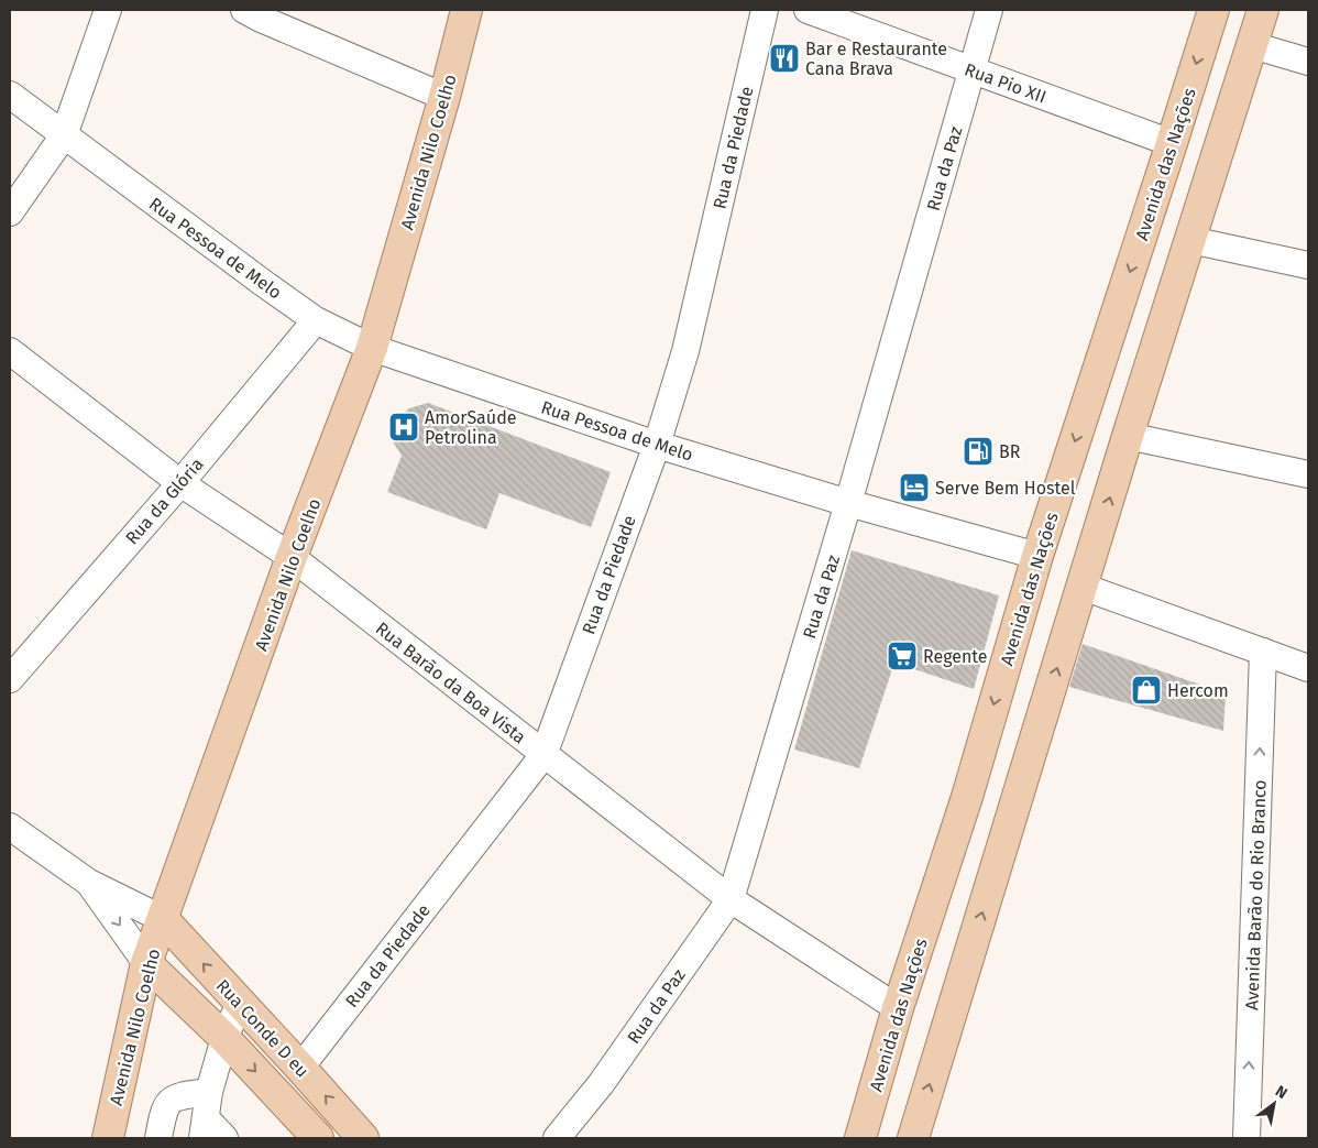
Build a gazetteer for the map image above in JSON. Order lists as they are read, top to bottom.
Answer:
{
  "streets": {
    "main road": ["Avenida Nilo Coelho", "Avenida das Nações", "Rua Conde D eu"],
    "street": [
      "Rua Pio XII",
      "Rua da Piedade",
      "Rua da Paz",
      "Rua Pessoa de Melo",
      "Rua da Glória",
      "Rua Barão da Boa Vista",
      "Avenida Barão do Rio Branco"
    ]
  },
  "crossings": [
    ["Rua Pio XII", "Avenida das Nações"],
    ["Rua Pio XII", "Rua da Paz"],
    ["Rua da Piedade", "Rua Pessoa de Melo"],
    ["Rua da Piedade", "Rua Barão da Boa Vista"],
    ["Rua da Piedade", "Rua Conde D eu"],
    ["Avenida Nilo Coelho", "Rua Pessoa de Melo"],
    ["Avenida Nilo Coelho", "Rua Barão da Boa Vista"],
    ["Avenida Nilo Coelho", "Rua Conde D eu"],
    ["Avenida das Nações", "Rua Pessoa de Melo"],
    ["Avenida das Nações", "Rua Barão da Boa Vista"],
    ["Rua da Paz", "Rua Pessoa de Melo"],
    ["Rua da Paz", "Rua Barão da Boa Vista"],
    ["Rua Pessoa de Melo", "Rua da Glória"],
    ["Rua da Glória", "Rua Barão da Boa Vista"]
  ],
  "one_way": ["Avenida Barão do Rio Branco"],
  "places": {
    "restaurant": ["Bar e Restaurante Cana Brava"],
    "hospital": ["AmorSaúde Petrolina"],
    "fuel station": ["BR"],
    "hotel": ["Serve Bem Hostel"],
    "supermarket": ["Regente"],
    "shop": ["Hercom"]
  },
  "north": "top right"
}
